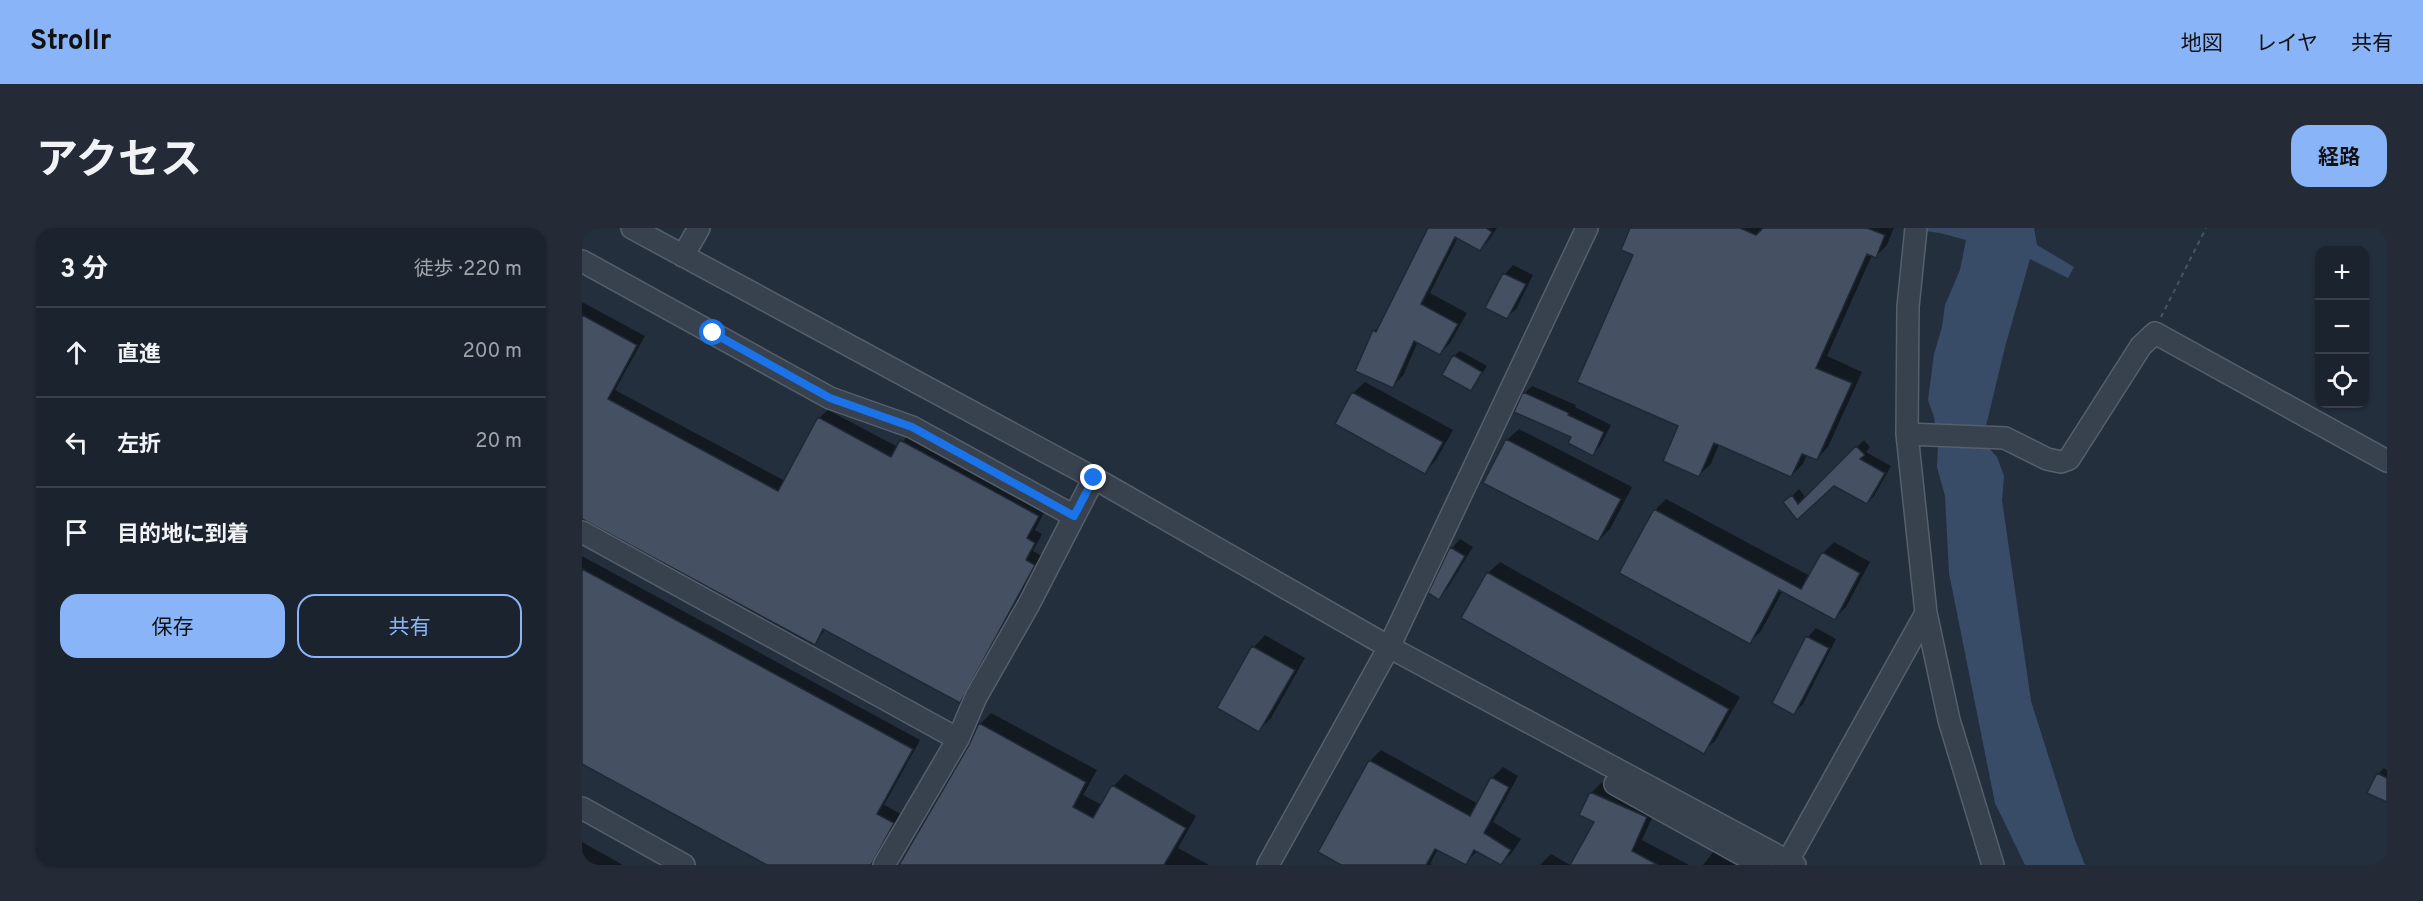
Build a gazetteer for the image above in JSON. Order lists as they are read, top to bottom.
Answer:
{
  "page": {
    "header": "Strollr",
    "nav": ["地図", "レイヤ", "共有"],
    "title": "アクセス",
    "buttons": [
      "経路",
      ["保存", "共有"]
    ],
    "heading": ["3 分", "徒歩 · 220 m"],
    "map_buttons": ["+", "−"],
    "list": [
      ["直進", "200 m"],
      ["左折", "20 m"],
      "目的地に到着"
    ]
  }
}
